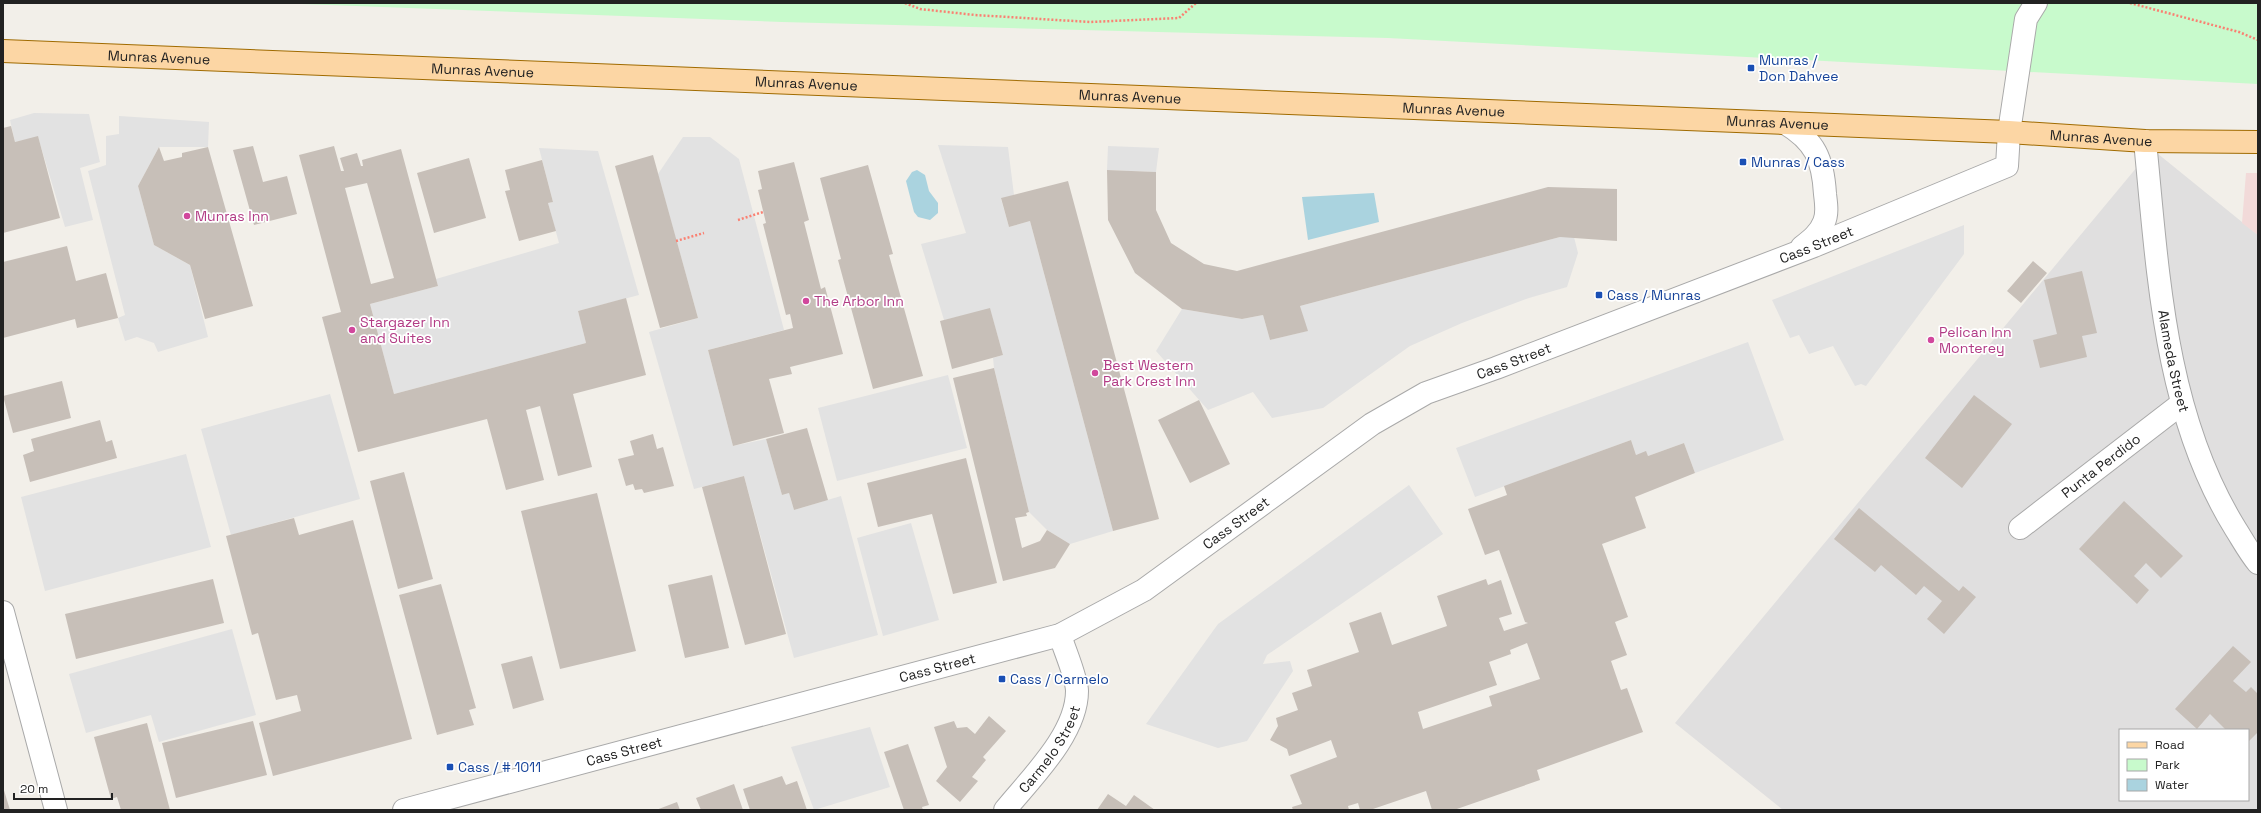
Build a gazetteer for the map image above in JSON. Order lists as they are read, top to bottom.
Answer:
{
  "streets": {
    "main road": ["Munras Avenue"],
    "street": [
      "Cass Street",
      "Alameda Street",
      "Punta Perdido",
      "Carmelo Street"
    ]
  },
  "crossings": [
    ["Munras Avenue", "Cass Street"],
    ["Munras Avenue", "Alameda Street"],
    ["Cass Street", "Carmelo Street"],
    ["Alameda Street", "Punta Perdido"]
  ],
  "places": {
    "transit": [
      "Munras / Don Dahvee",
      "Munras / Cass",
      "Cass / Munras",
      "Cass / Carmelo",
      "Cass / # 1011"
    ],
    "other": [
      "Munras Inn",
      "The Arbor Inn",
      "Stargazer Inn and Suites",
      "Pelican Inn Monterey",
      "Best Western Park Crest Inn"
    ]
  },
  "legend": ["Road", "Park", "Water"],
  "scale_bar": "20 m"
}
